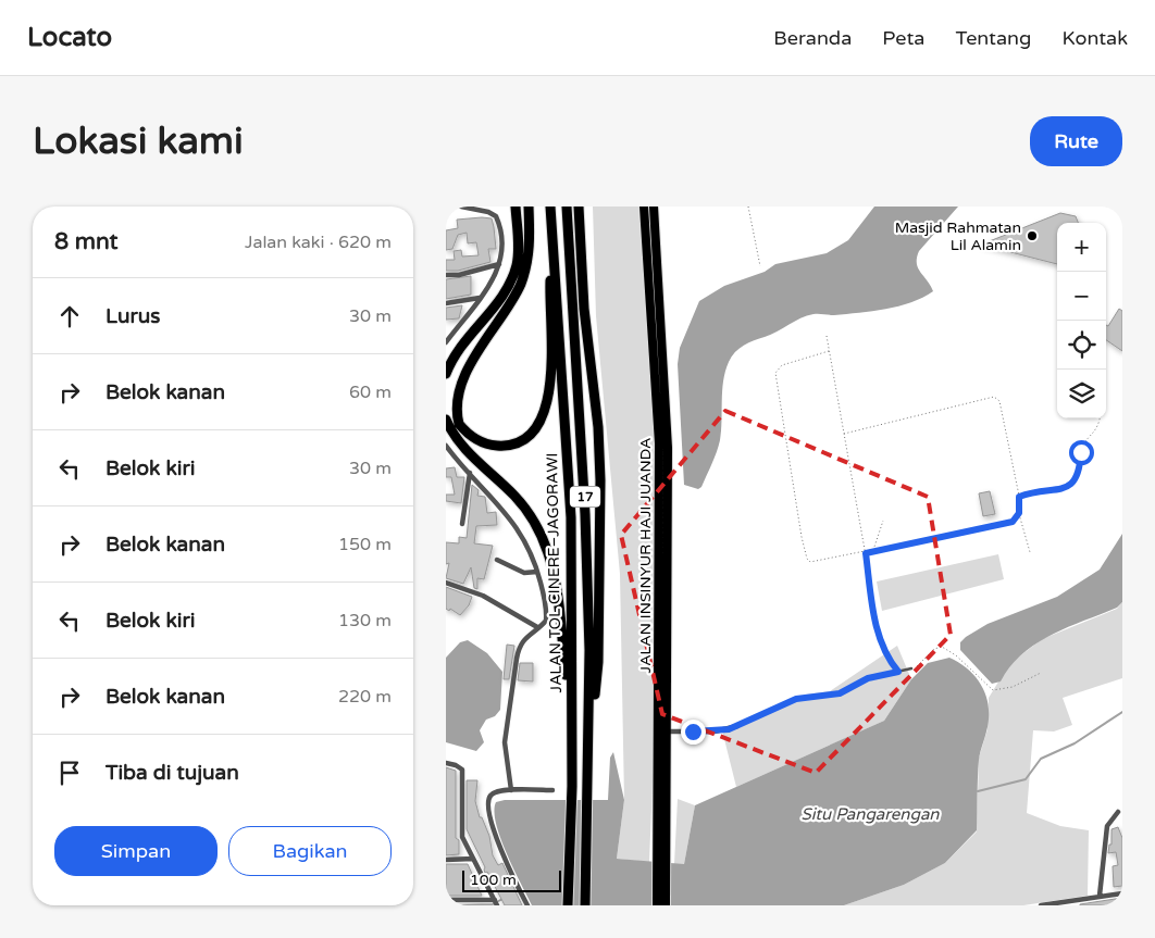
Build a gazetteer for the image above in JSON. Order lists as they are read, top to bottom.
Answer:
{
  "streets": {
    "highway": ["17", "JALAN INSINYUR HAJI JUANDA", "JALAN TOL CINERE–JAGORAWI"]
  },
  "water": ["Situ Pangarengan"],
  "places": ["Masjid Rahmatan Lil Alamin"],
  "scale_bar": "100 m",
  "page": {
    "header": "Locato",
    "nav": [
      "Beranda",
      "Peta",
      "Tentang",
      "Kontak"
    ],
    "buttons": [
      "Rute",
      ["Simpan", "Bagikan"]
    ],
    "title": "Lokasi kami",
    "heading": ["8 mnt", "Jalan kaki · 620 m"],
    "map_buttons": ["+", "−"],
    "list": [
      ["Lurus", "30 m"],
      ["Belok kanan", "60 m"],
      ["Belok kiri", "30 m"],
      ["Belok kanan", "150 m"],
      ["Belok kiri", "130 m"],
      ["Belok kanan", "220 m"],
      "Tiba di tujuan"
    ],
    "scale": "100 m"
  }
}
